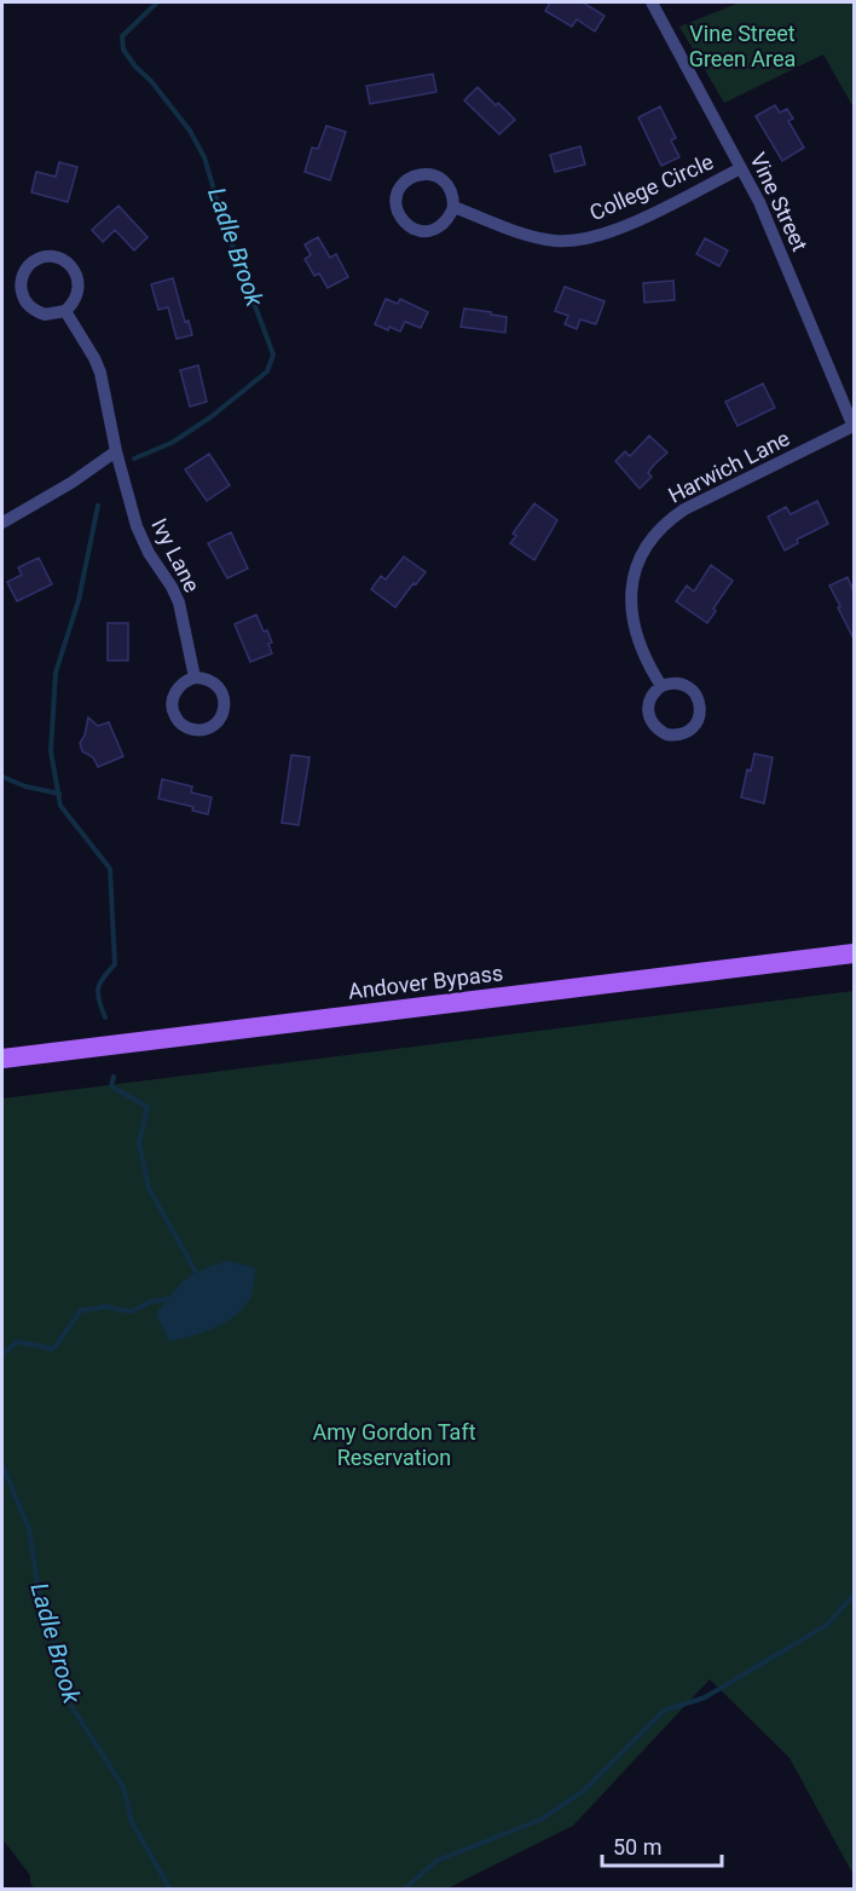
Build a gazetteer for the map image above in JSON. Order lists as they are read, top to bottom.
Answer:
{
  "streets": {
    "main road": ["Andover Bypass"],
    "street": [
      "College Circle",
      "Vine Street",
      "Harwich Lane",
      "Ivy Lane"
    ]
  },
  "crossings": [
    ["College Circle", "Vine Street"],
    ["Vine Street", "Harwich Lane"]
  ],
  "water": ["Ladle Brook"],
  "parks": ["Vine Street Green Area", "Amy Gordon Taft Reservation"],
  "scale_bar": "50 m"
}
